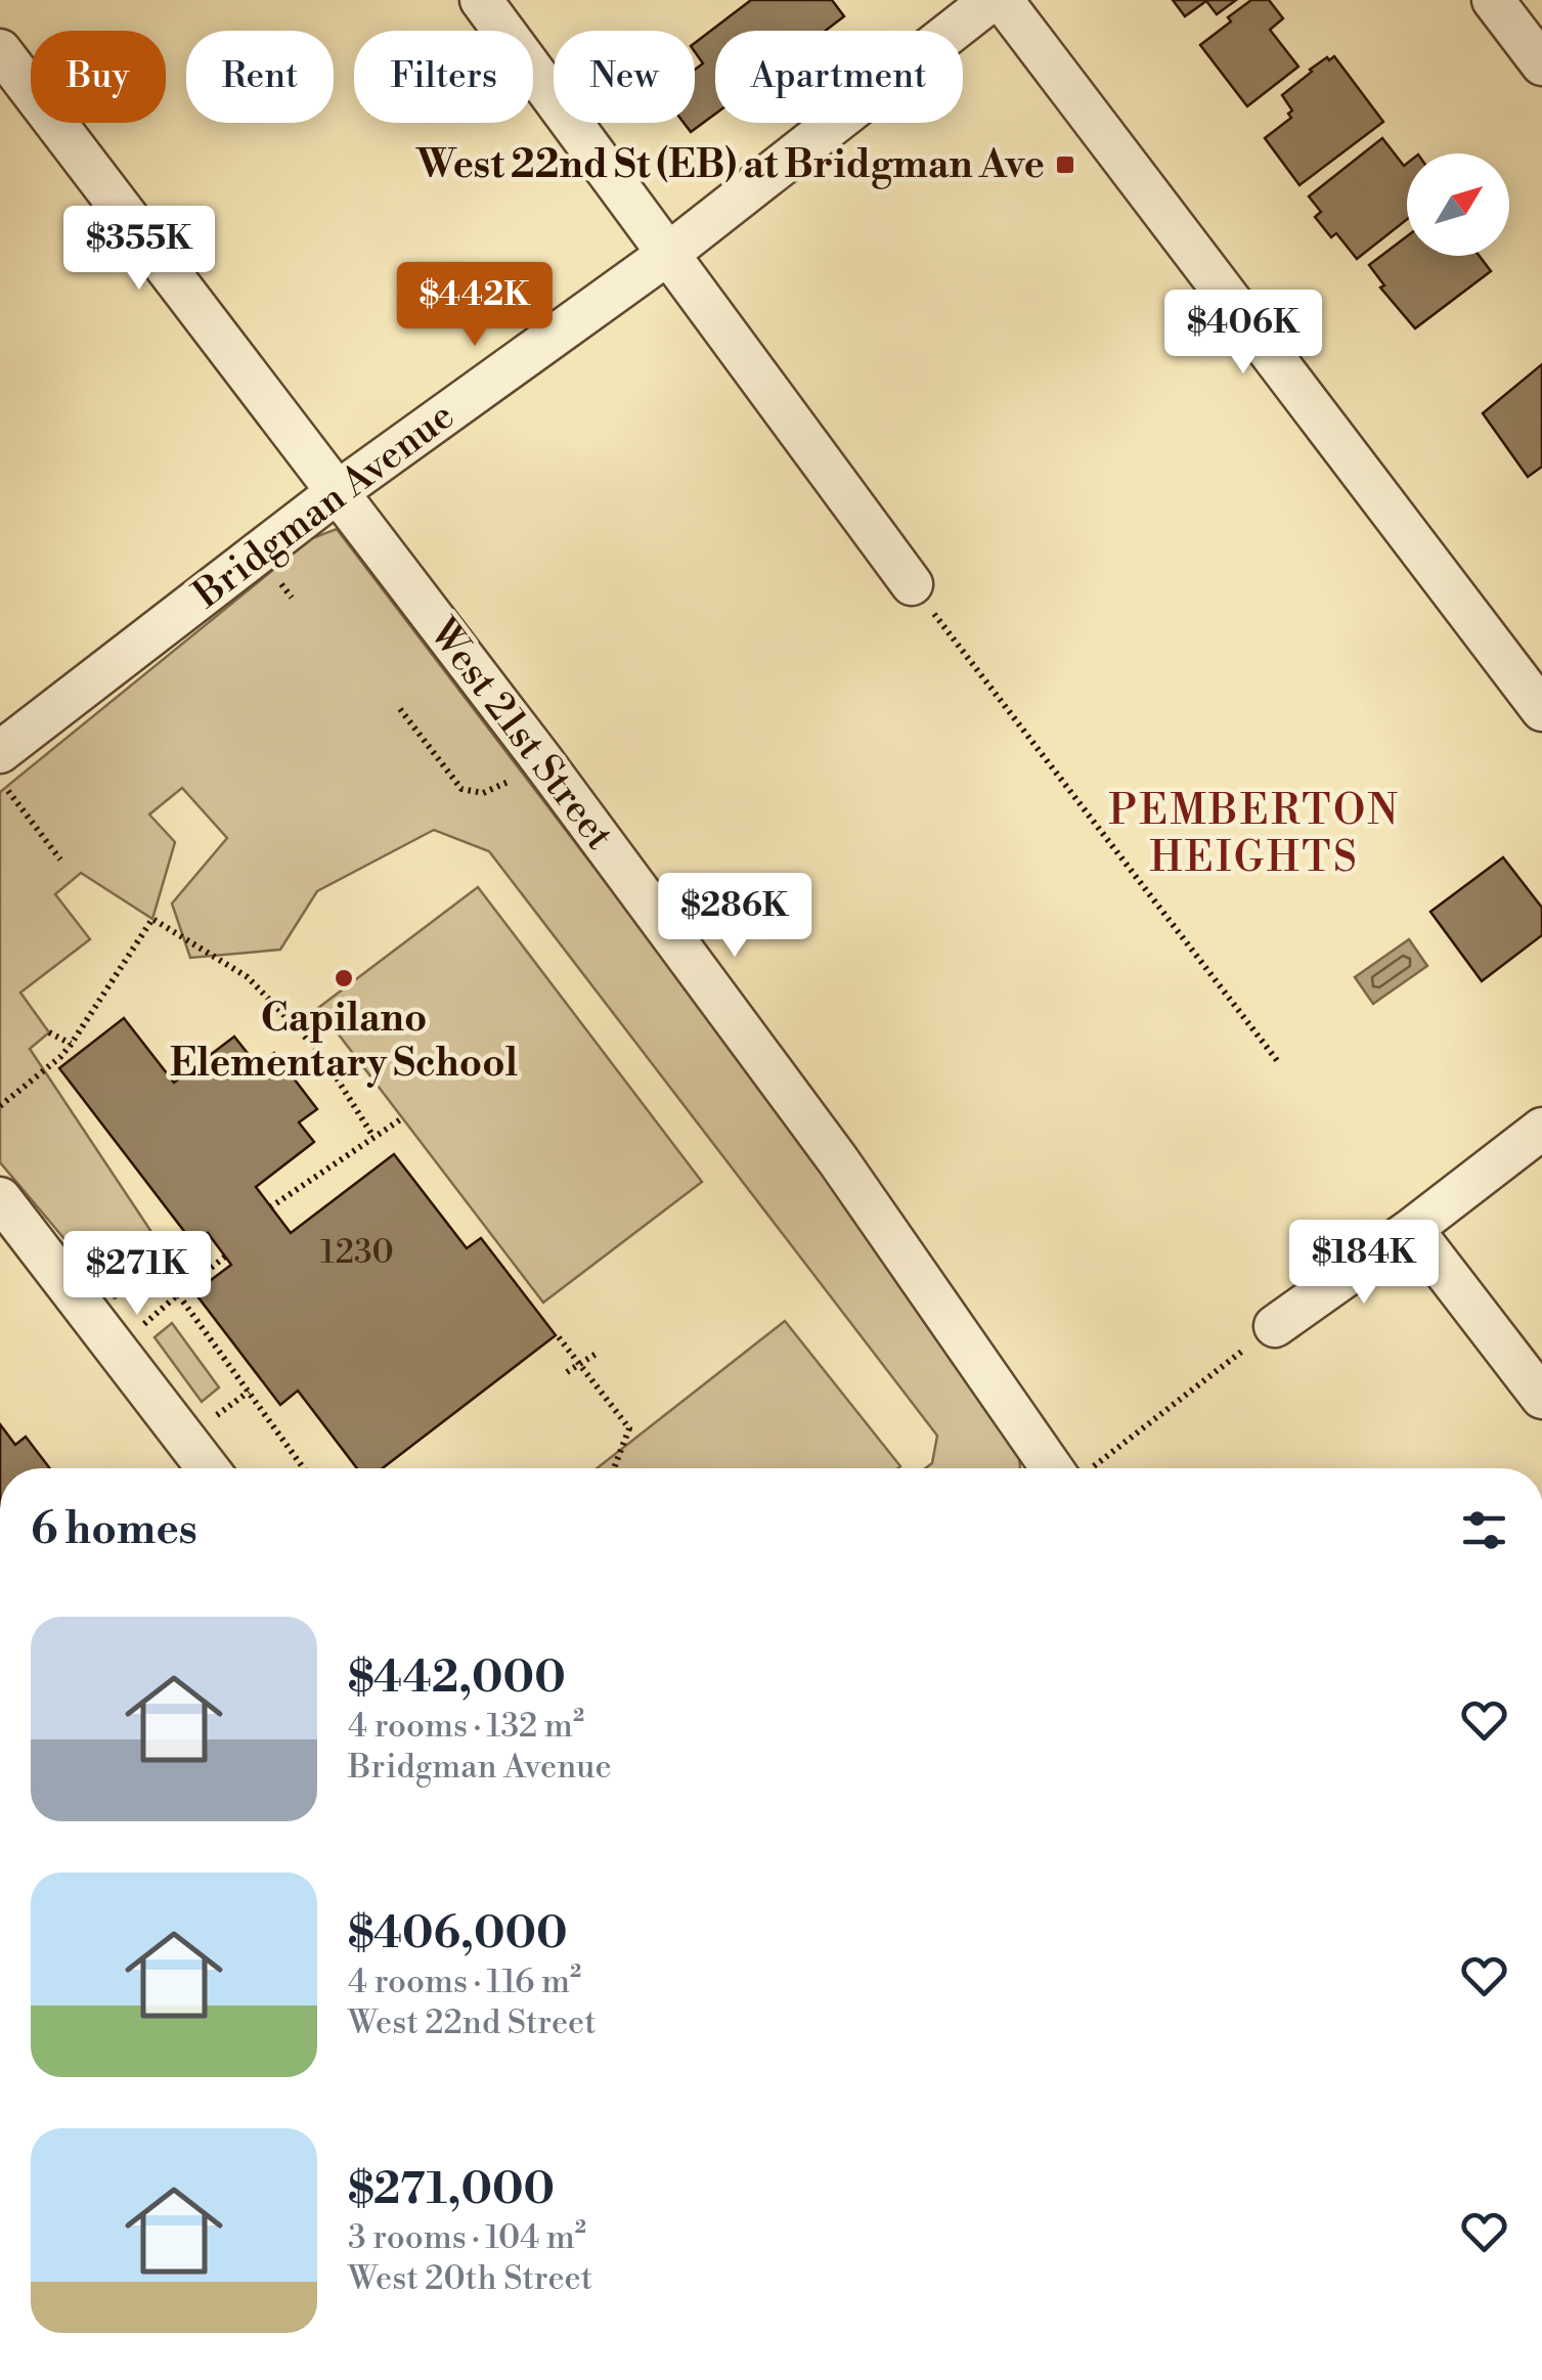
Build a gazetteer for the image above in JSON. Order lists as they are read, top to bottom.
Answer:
{
  "streets": {
    "street": ["Bridgman Avenue", "West 21st Street"]
  },
  "crossings": [
    ["Bridgman Avenue", "West 21st Street"]
  ],
  "districts": ["PEMBERTON HEIGHTS"],
  "places": {
    "transit": ["West 22nd St (EB) at Bridgman Ave"],
    "other": ["Capilano Elementary School"]
  },
  "house_numbers": ["1230"],
  "north": "top right",
  "page": {
    "chip": [
      "Buy",
      "Rent",
      "Filters",
      "New",
      "Apartment"
    ],
    "price": [
      "$355K",
      "$442K",
      "$406K",
      "$286K",
      "$184K",
      "$271K"
    ],
    "heading": "6 homes",
    "list": [
      {
        "name": "$442,000",
        "note": "4 rooms · 132 m² · Bridgman Avenue"
      },
      {
        "name": "$406,000",
        "note": "4 rooms · 116 m² · West 22nd Street"
      },
      {
        "name": "$271,000",
        "note": "3 rooms · 104 m² · West 20th Street"
      }
    ]
  }
}
